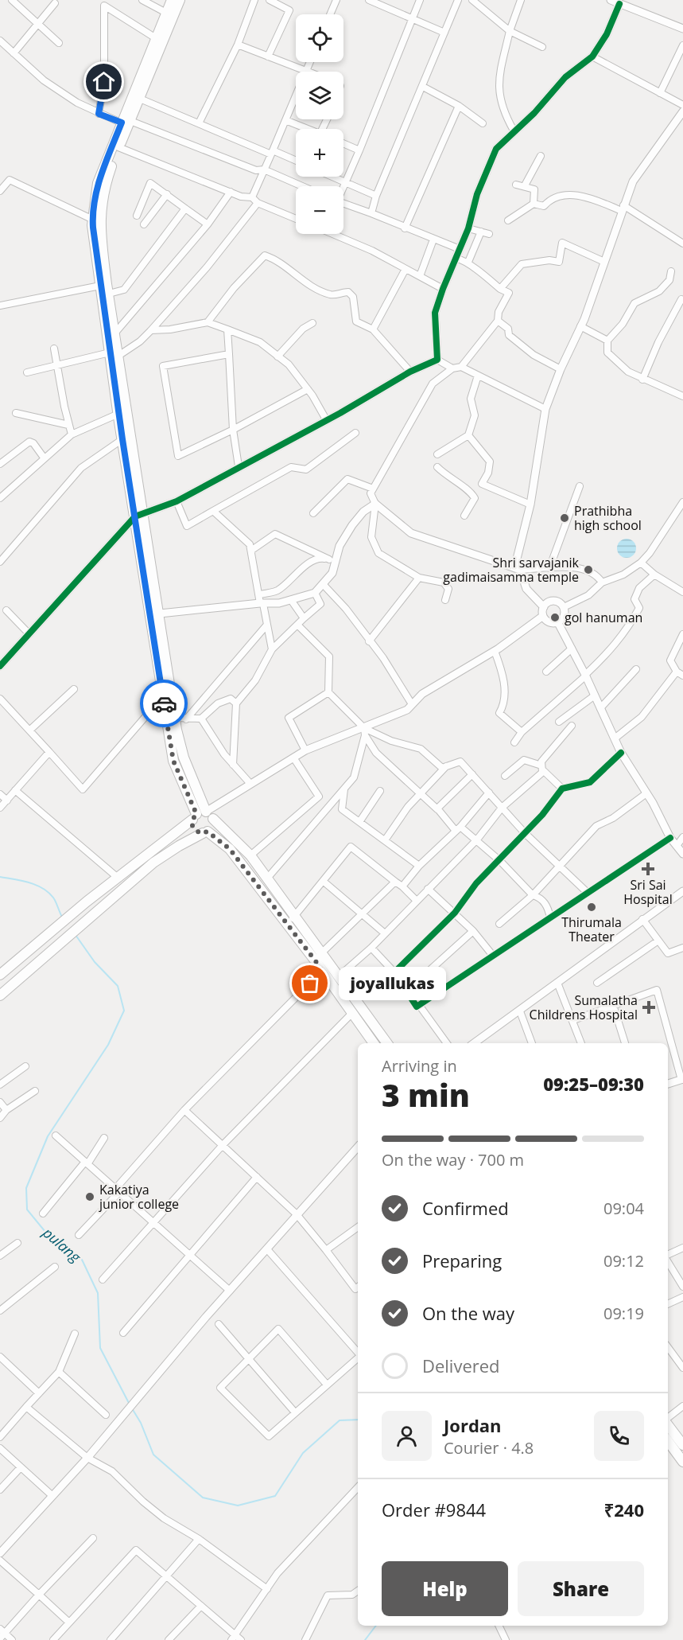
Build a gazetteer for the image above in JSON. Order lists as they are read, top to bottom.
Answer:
{
  "water": ["pulang"],
  "places": {
    "other": [
      "Prathibha high school",
      "Shri sarvajanik gadimaisamma temple",
      "gol hanuman",
      "Thirumala Theater",
      "joyallukas",
      "Kakatiya junior college"
    ],
    "health": ["Sri Sai Hospital", "Sumalatha Childrens Hospital"]
  },
  "page": {
    "map_buttons": ["+", "−"],
    "bubble": "joyallukas",
    "heading": ["3 min", "Arriving in", "09:25–09:30"],
    "panel": [
      "Jordan",
      "Courier · 4.8",
      "Order #9844",
      "₹240"
    ],
    "bar": "On the way · 700 m",
    "list": [
      ["Confirmed", "09:04"],
      ["Preparing", "09:12"],
      ["On the way", "09:19"],
      "Delivered"
    ],
    "buttons": ["Help", "Share"]
  }
}
